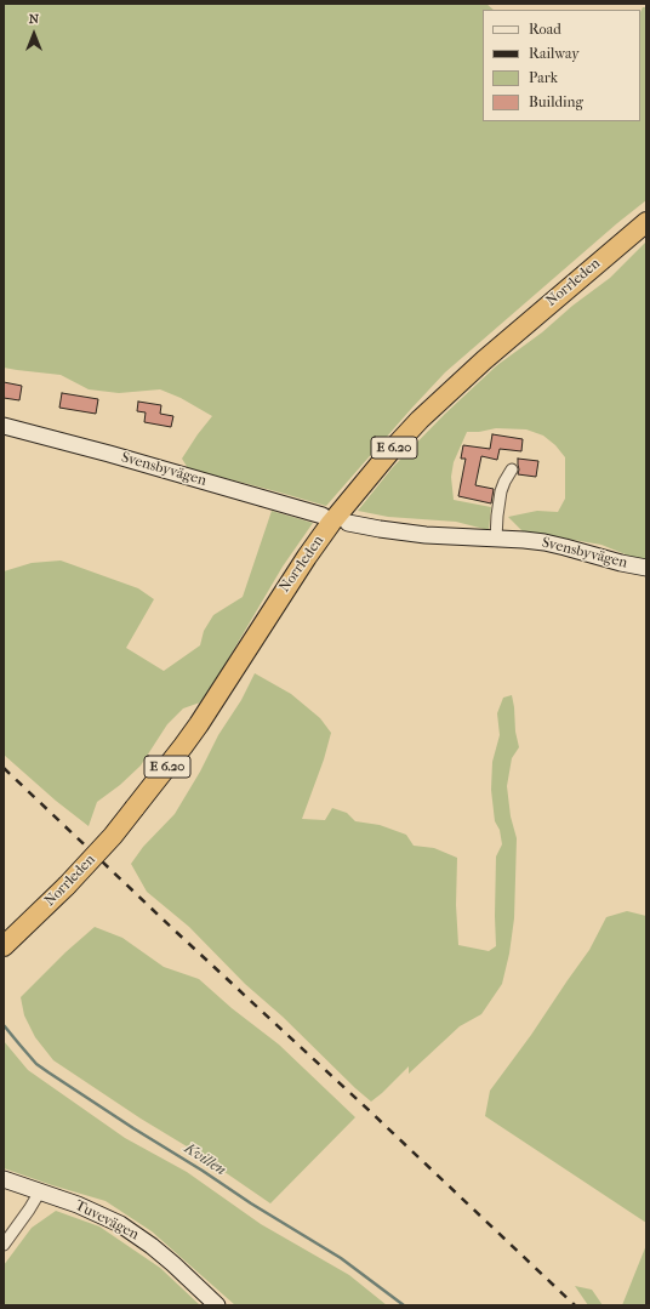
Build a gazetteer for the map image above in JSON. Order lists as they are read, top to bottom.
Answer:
{
  "streets": {
    "highway": ["Norrleden", "E 6.20"],
    "street": ["Svensbyvägen", "Tuvevägen"]
  },
  "water": ["Kvillen"],
  "legend": [
    "Road",
    "Railway",
    "Park",
    "Building"
  ],
  "north": "top"
}
